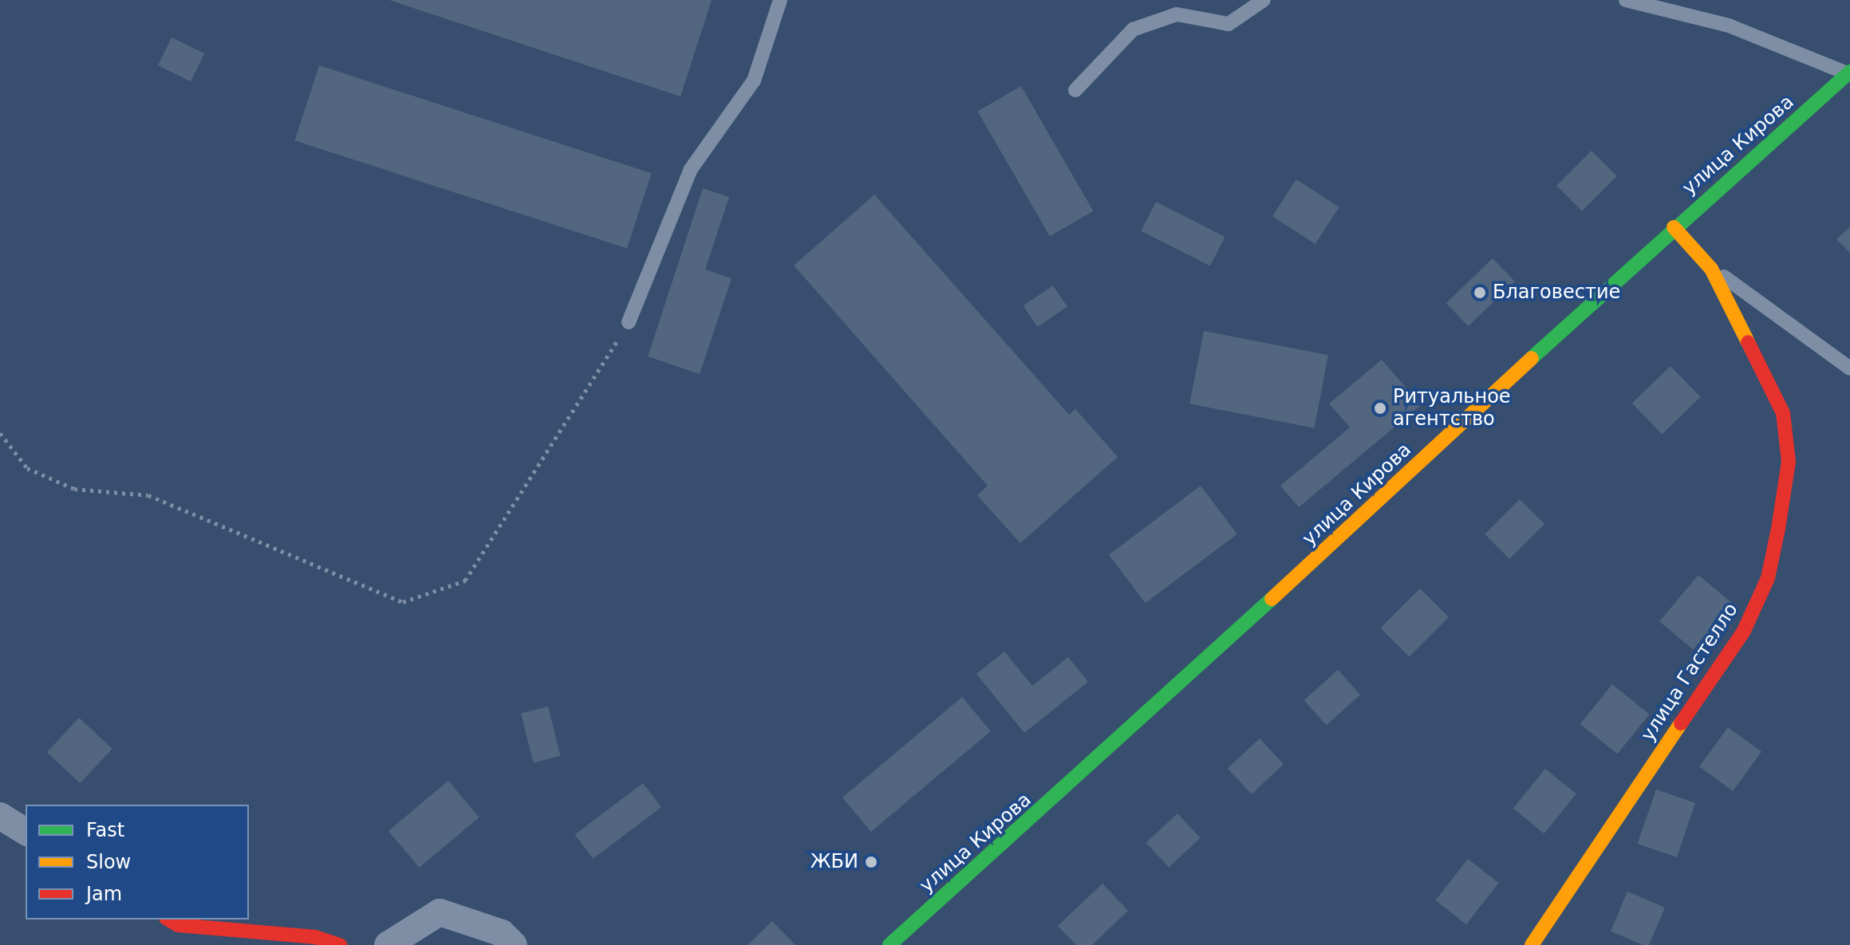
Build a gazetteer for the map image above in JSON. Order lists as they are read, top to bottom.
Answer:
{
  "streets": {
    "street": ["улица Кирова", "улица Гастелло"]
  },
  "crossings": [
    ["улица Кирова", "улица Гастелло"]
  ],
  "places": ["Благовестие", "Ритуальное агентство", "ЖБИ"],
  "legend": ["Fast", "Slow", "Jam"]
}
